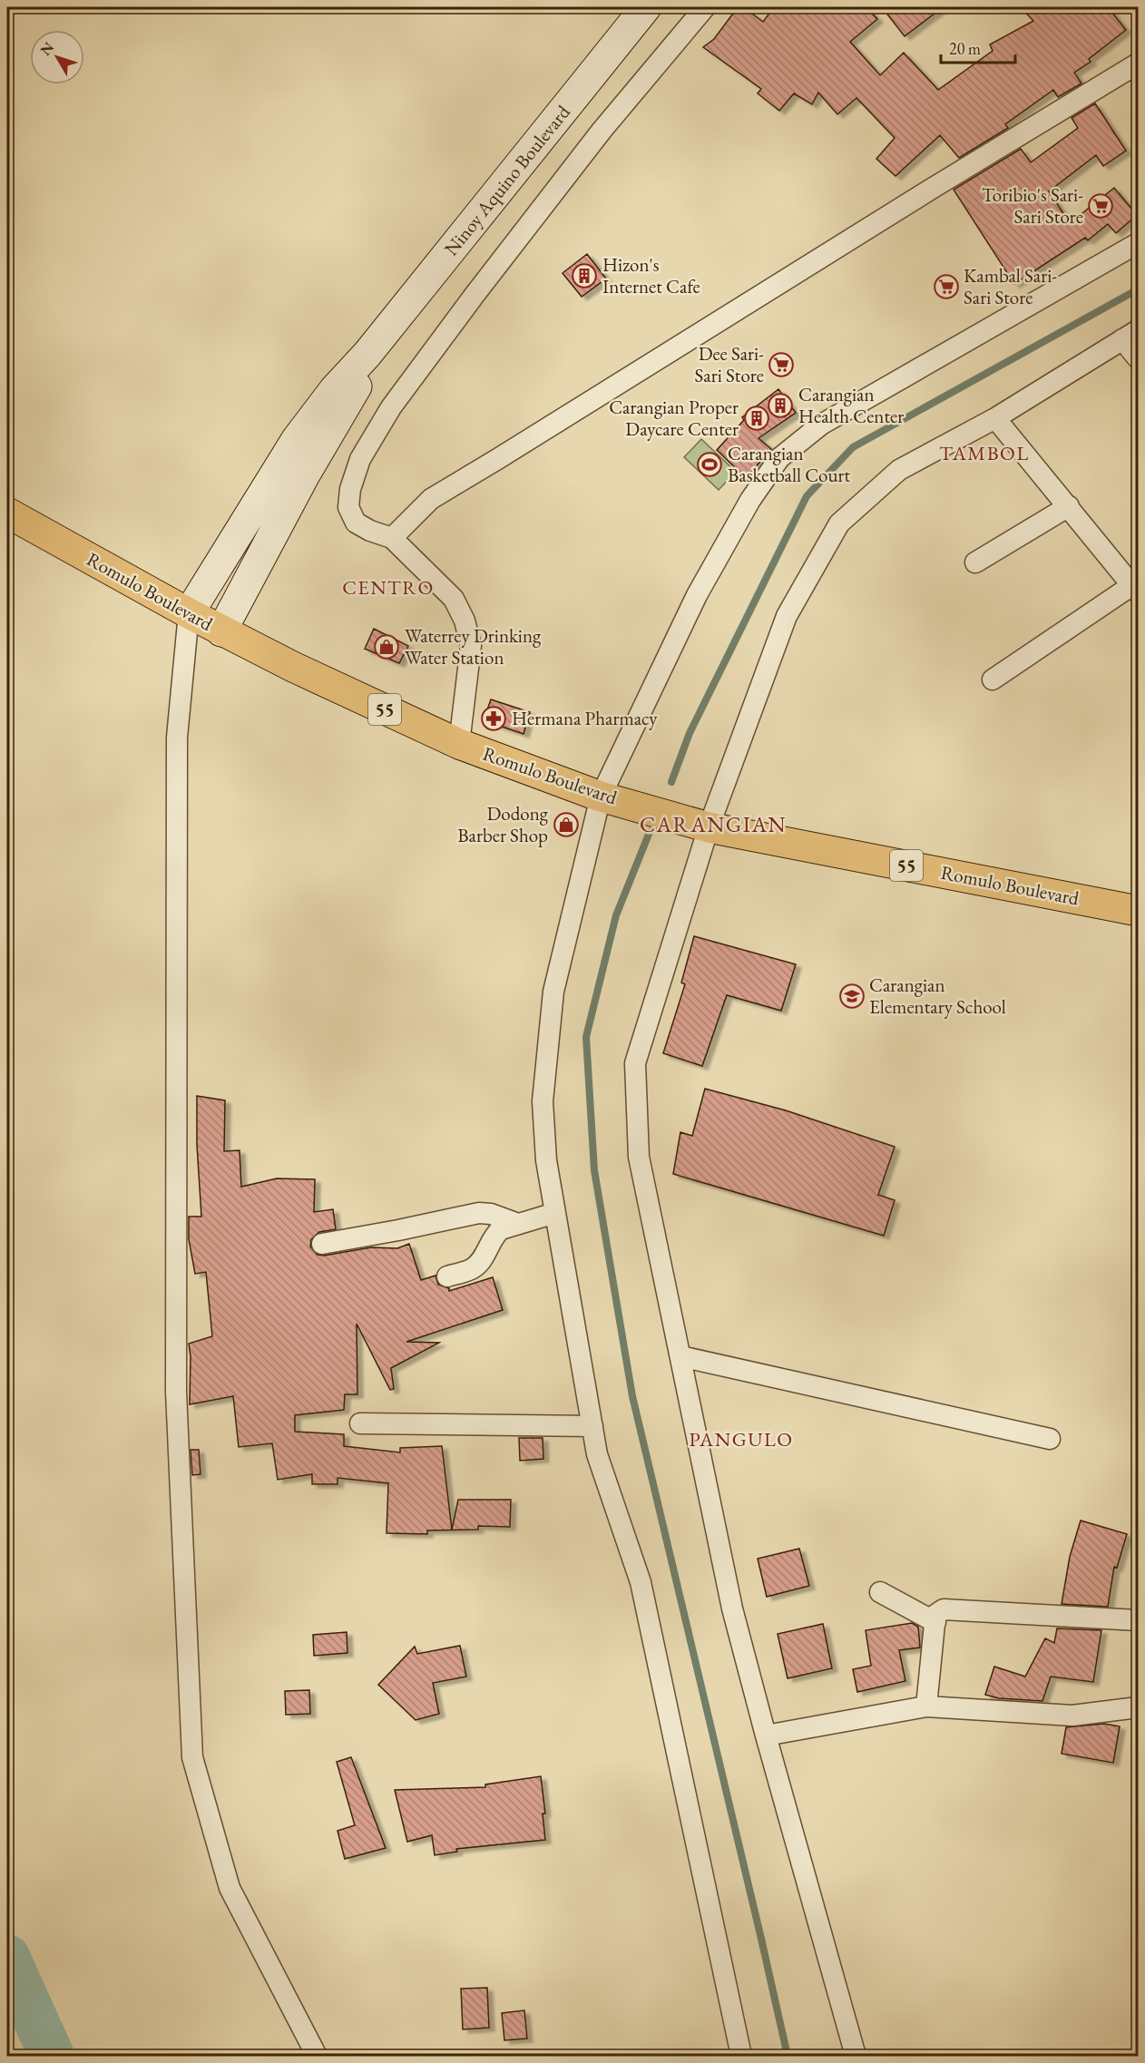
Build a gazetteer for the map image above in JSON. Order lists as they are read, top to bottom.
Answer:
{
  "streets": {
    "highway": ["Romulo Boulevard", "55"],
    "main road": ["Ninoy Aquino Boulevard"]
  },
  "crossings": [
    ["Ninoy Aquino Boulevard", "Romulo Boulevard"]
  ],
  "districts": [
    "TAMBOL",
    "CENTRO",
    "CARANGIAN",
    "PANGULO"
  ],
  "places": {
    "supermarket": ["Toribio's Sari- Sari Store", "Kambal Sari- Sari Store", "Dee Sari- Sari Store"],
    "building": ["Hizon's Internet Cafe", "Carangian Health Center", "Carangian Proper Daycare Center"],
    "sports": ["Carangian Basketball Court"],
    "shop": ["Waterrey Drinking Water Station", "Dodong Barber Shop"],
    "pharmacy": ["Hermana Pharmacy"],
    "school or university": ["Carangian Elementary School"]
  },
  "scale_bar": "20 m",
  "north": "top left"
}
